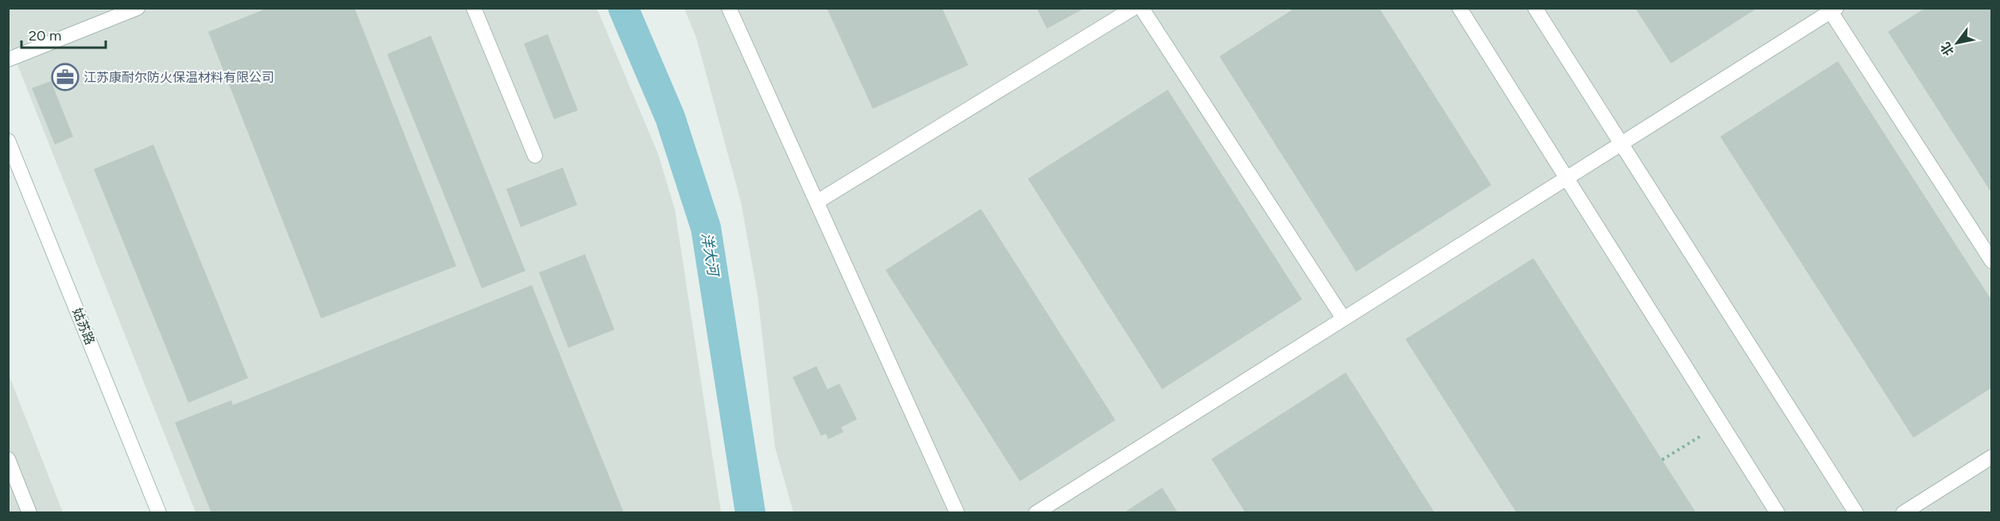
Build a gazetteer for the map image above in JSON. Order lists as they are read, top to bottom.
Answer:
{
  "streets": {
    "street": ["姑苏路"]
  },
  "water": ["洋大河"],
  "places": {
    "office": ["江苏康耐尔防火保温材料有限公司"]
  },
  "scale_bar": "20 m",
  "north": "bottom left"
}
